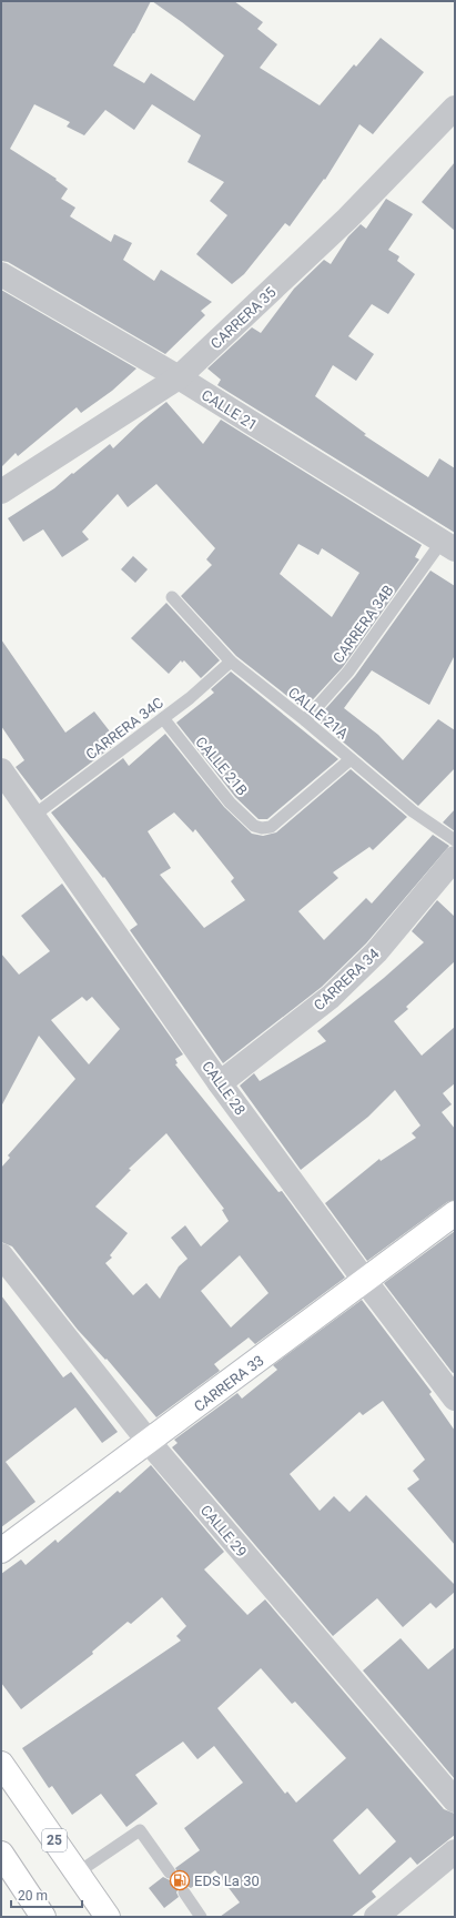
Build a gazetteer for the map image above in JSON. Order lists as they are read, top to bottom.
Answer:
{
  "streets": {
    "main road": ["CARRERA 33", "25"],
    "street": [
      "CARRERA 35",
      "CALLE 21",
      "CARRERA 34",
      "CALLE 28",
      "CALLE 29"
    ],
    "lane": [
      "CARRERA 34B",
      "CALLE 21A",
      "CARRERA 34C",
      "CALLE 21B"
    ]
  },
  "crossings": [
    ["CARRERA 35", "CALLE 21"],
    ["CALLE 21", "CARRERA 34B"],
    ["CARRERA 34B", "CALLE 21A"],
    ["CALLE 21A", "CARRERA 34C"],
    ["CALLE 21A", "CALLE 21B"],
    ["CARRERA 34C", "CALLE 21B"],
    ["CARRERA 34C", "CALLE 28"],
    ["CARRERA 34", "CALLE 28"],
    ["CALLE 28", "CARRERA 33"],
    ["CARRERA 33", "CALLE 29"]
  ],
  "places": {
    "fuel station": ["EDS La 30"]
  },
  "scale_bar": "20 m"
}
